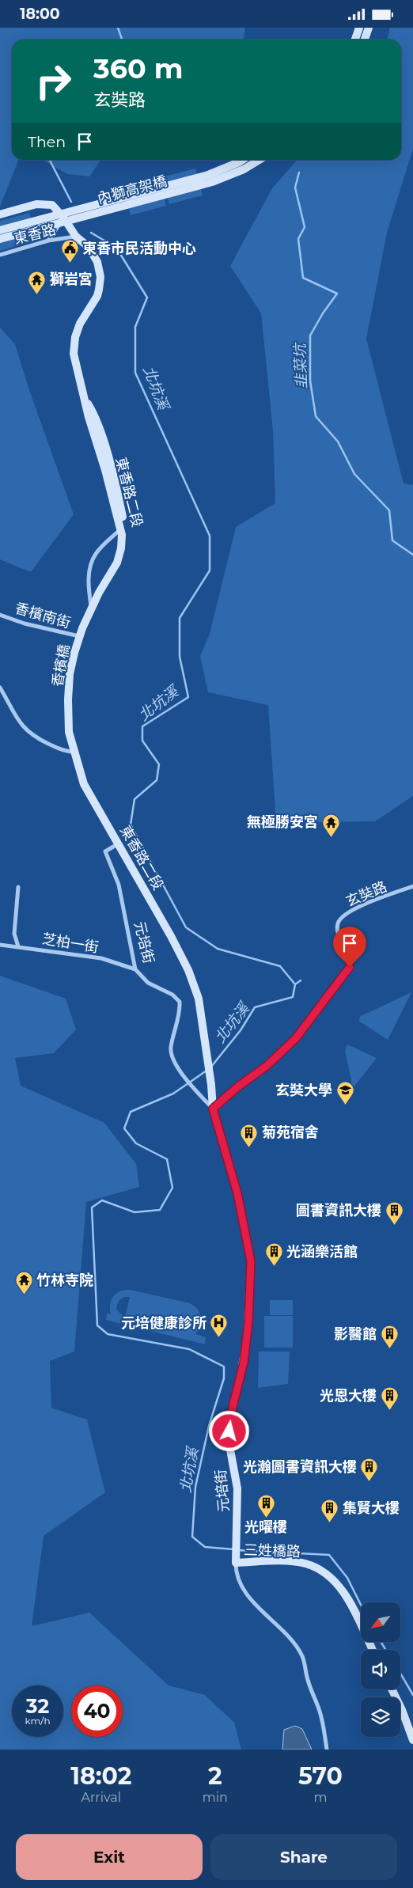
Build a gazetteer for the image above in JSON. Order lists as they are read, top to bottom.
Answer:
{
  "streets": {
    "street": [
      "內獅高架橋",
      "東香路",
      "東香路二段",
      "香檳南街",
      "香檳橋",
      "玄奘路",
      "元培街",
      "芝柏一街",
      "三姓橋路"
    ]
  },
  "crossings": [
    ["東香路", "東香路二段"],
    ["東香路二段", "香檳南街"],
    ["東香路二段", "香檳橋"],
    ["東香路二段", "玄奘路"],
    ["東香路二段", "元培街"],
    ["香檳南街", "香檳橋"],
    ["玄奘路", "元培街"],
    ["元培街", "芝柏一街"],
    ["元培街", "三姓橋路"]
  ],
  "water": ["韭菜坑", "北坑溪"],
  "places": {
    "public building": ["東香市民活動中心"],
    "temple": ["獅岩宮", "無極勝安宮", "竹林寺院"],
    "school or university": ["玄奘大學"],
    "building": [
      "菊苑宿舍",
      "圖書資訊大樓",
      "光涵樂活館",
      "影醫館",
      "光恩大樓",
      "光瀚圖書資訊大樓",
      "光曜樓",
      "集賢大樓"
    ],
    "hospital": ["元培健康診所"]
  },
  "north": "bottom left",
  "page": {
    "status": "18:00",
    "turn": ["360 m", "玄奘路"],
    "then": "Then",
    "speed": "32 km/h",
    "limit": "40",
    "eta": [
      "18:02",
      "Arrival",
      "2",
      "min",
      "570",
      "m"
    ],
    "buttons": ["Exit", "Share"]
  }
}
